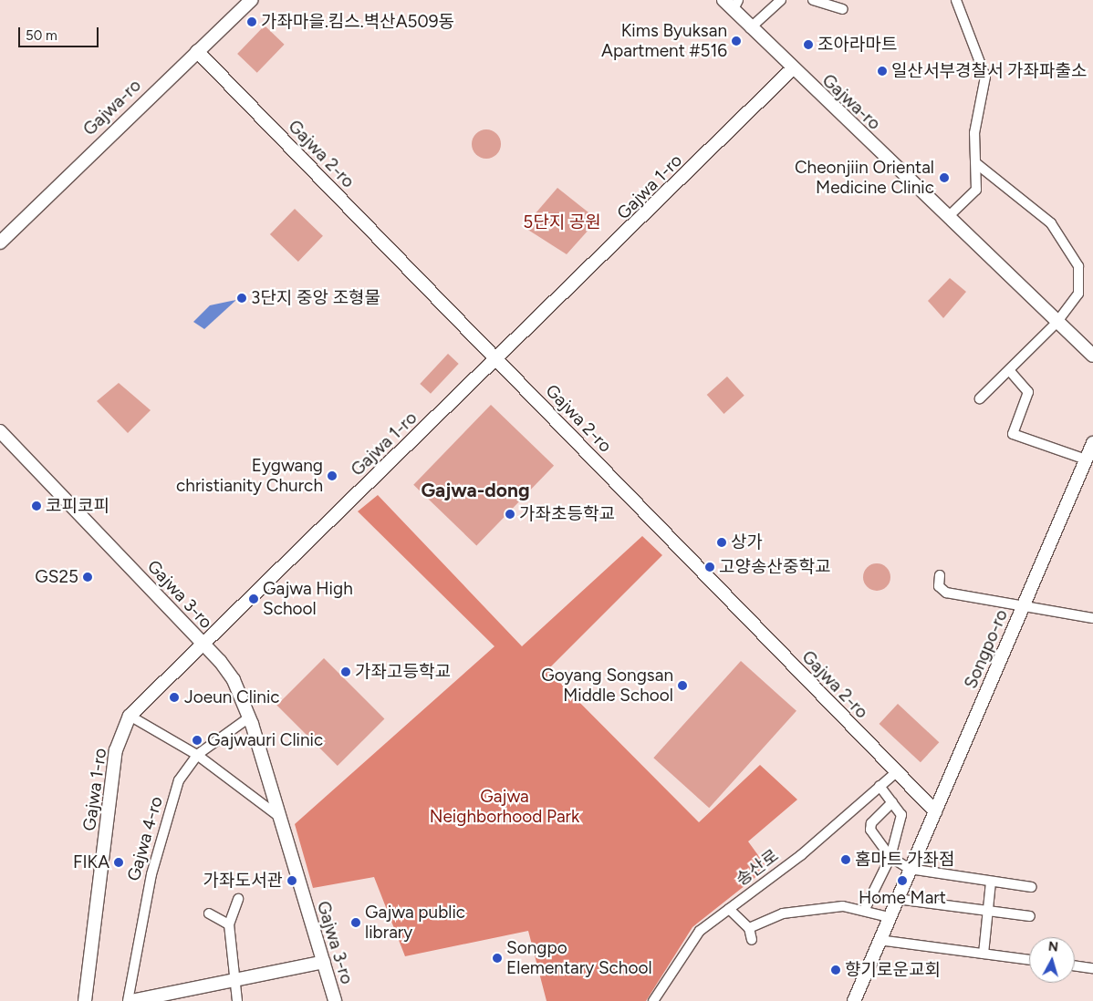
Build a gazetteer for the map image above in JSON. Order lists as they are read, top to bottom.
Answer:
{
  "streets": {
    "street": [
      "Gajwa-ro",
      "Gajwa 2-ro",
      "Gajwa 1-ro",
      "Gajwa 3-ro",
      "Songpo-ro",
      "Gajwa 4-ro",
      "송산로"
    ]
  },
  "crossings": [
    ["Gajwa-ro", "Gajwa 2-ro"],
    ["Gajwa-ro", "Gajwa 1-ro"],
    ["Gajwa 2-ro", "Gajwa 1-ro"],
    ["Gajwa 2-ro", "Songpo-ro"],
    ["Gajwa 2-ro", "송산로"],
    ["Gajwa 1-ro", "Gajwa 3-ro"],
    ["Gajwa 3-ro", "Gajwa 4-ro"]
  ],
  "districts": ["Gajwa-dong"],
  "parks": ["5단지 공원", "Gajwa Neighborhood Park"],
  "places": [
    "가좌마을.킴스.벽산A509동",
    "Kims Byuksan Apartment #516",
    "조아라마트",
    "일산서부경찰서 가좌파출소",
    "Cheonjiin Oriental Medicine Clinic",
    "3단지 중앙 조형물",
    "Eygwang christianity Church",
    "코피코피",
    "가좌초등학교",
    "상가",
    "고양송산중학교",
    "GS25",
    "Gajwa High School",
    "가좌고등학교",
    "Goyang Songsan Middle School",
    "Joeun Clinic",
    "Gajwauri Clinic",
    "홈마트 가좌점",
    "FIKA",
    "가좌도서관",
    "Home Mart",
    "Gajwa public library",
    "Songpo Elementary School",
    "향기로운교회"
  ],
  "scale_bar": "50 m",
  "north": "top"
}
